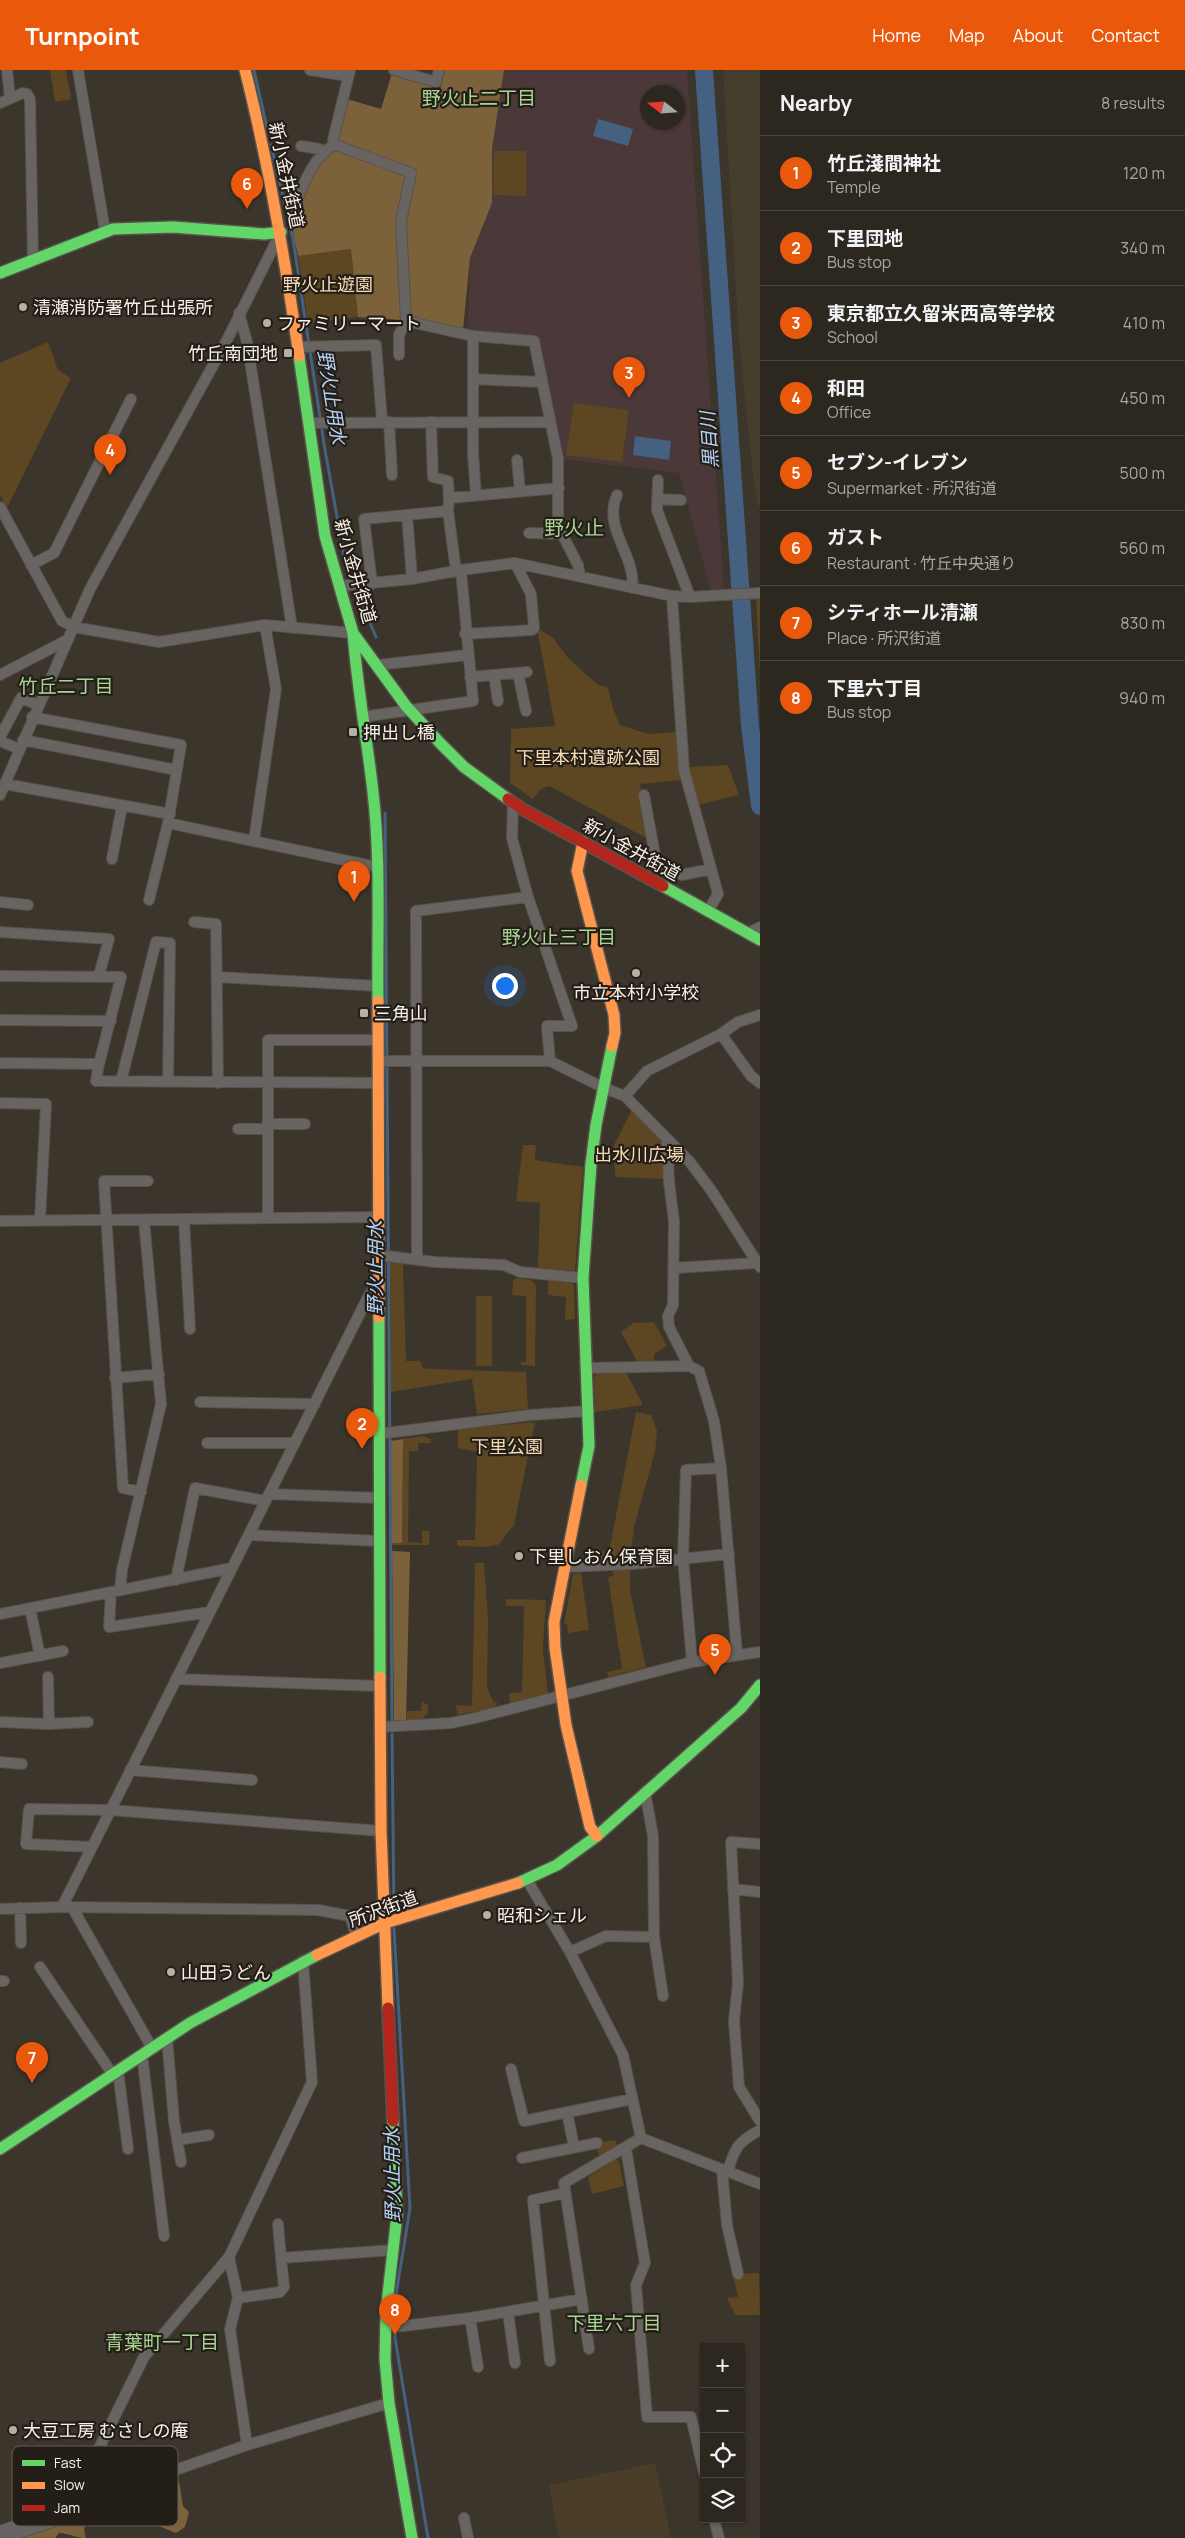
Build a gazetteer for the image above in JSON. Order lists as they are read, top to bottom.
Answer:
{
  "streets": {
    "street": ["新小金井街道", "所沢街道"]
  },
  "districts": [
    "野火止二丁目",
    "野火止",
    "竹丘二丁目",
    "野火止三丁目",
    "下里六丁目",
    "青葉町一丁目"
  ],
  "water": ["野火止用水", "黒目川"],
  "parks": [
    "野火止遊園",
    "下里本村遺跡公園",
    "出水川広場",
    "下里公園"
  ],
  "places": {
    "other": [
      "清瀬消防署竹丘出張所",
      "ファミリーマート",
      "市立本村小学校",
      "下里しおん保育園",
      "昭和シェル",
      "山田うどん",
      "大豆工房 むさしの庵"
    ],
    "transit": ["竹丘南団地", "押出し橋", "三角山"]
  },
  "legend": ["Fast", "Slow", "Jam"],
  "north": "left",
  "page": {
    "header": "Turnpoint",
    "nav": [
      "Home",
      "Map",
      "About",
      "Contact"
    ],
    "heading": ["Nearby", "8 results"],
    "list": [
      {
        "mark": "1",
        "name": "竹丘淺間神社",
        "note": "Temple",
        "value": "120 m"
      },
      {
        "mark": "2",
        "name": "下里団地",
        "note": "Bus stop",
        "value": "340 m"
      },
      {
        "mark": "3",
        "name": "東京都立久留米西高等学校",
        "note": "School",
        "value": "410 m"
      },
      {
        "mark": "4",
        "name": "和田",
        "note": "Office",
        "value": "450 m"
      },
      {
        "mark": "5",
        "name": "セブン-イレブン",
        "note": "Supermarket · 所沢街道",
        "value": "500 m"
      },
      {
        "mark": "6",
        "name": "ガスト",
        "note": "Restaurant · 竹丘中央通り",
        "value": "560 m"
      },
      {
        "mark": "7",
        "name": "シティホール清瀬",
        "note": "Place · 所沢街道",
        "value": "830 m"
      },
      {
        "mark": "8",
        "name": "下里六丁目",
        "note": "Bus stop",
        "value": "940 m"
      }
    ],
    "pins": [
      "6",
      "3",
      "4",
      "1",
      "2",
      "5",
      "7",
      "8"
    ],
    "map_buttons": ["+", "−"]
  }
}
